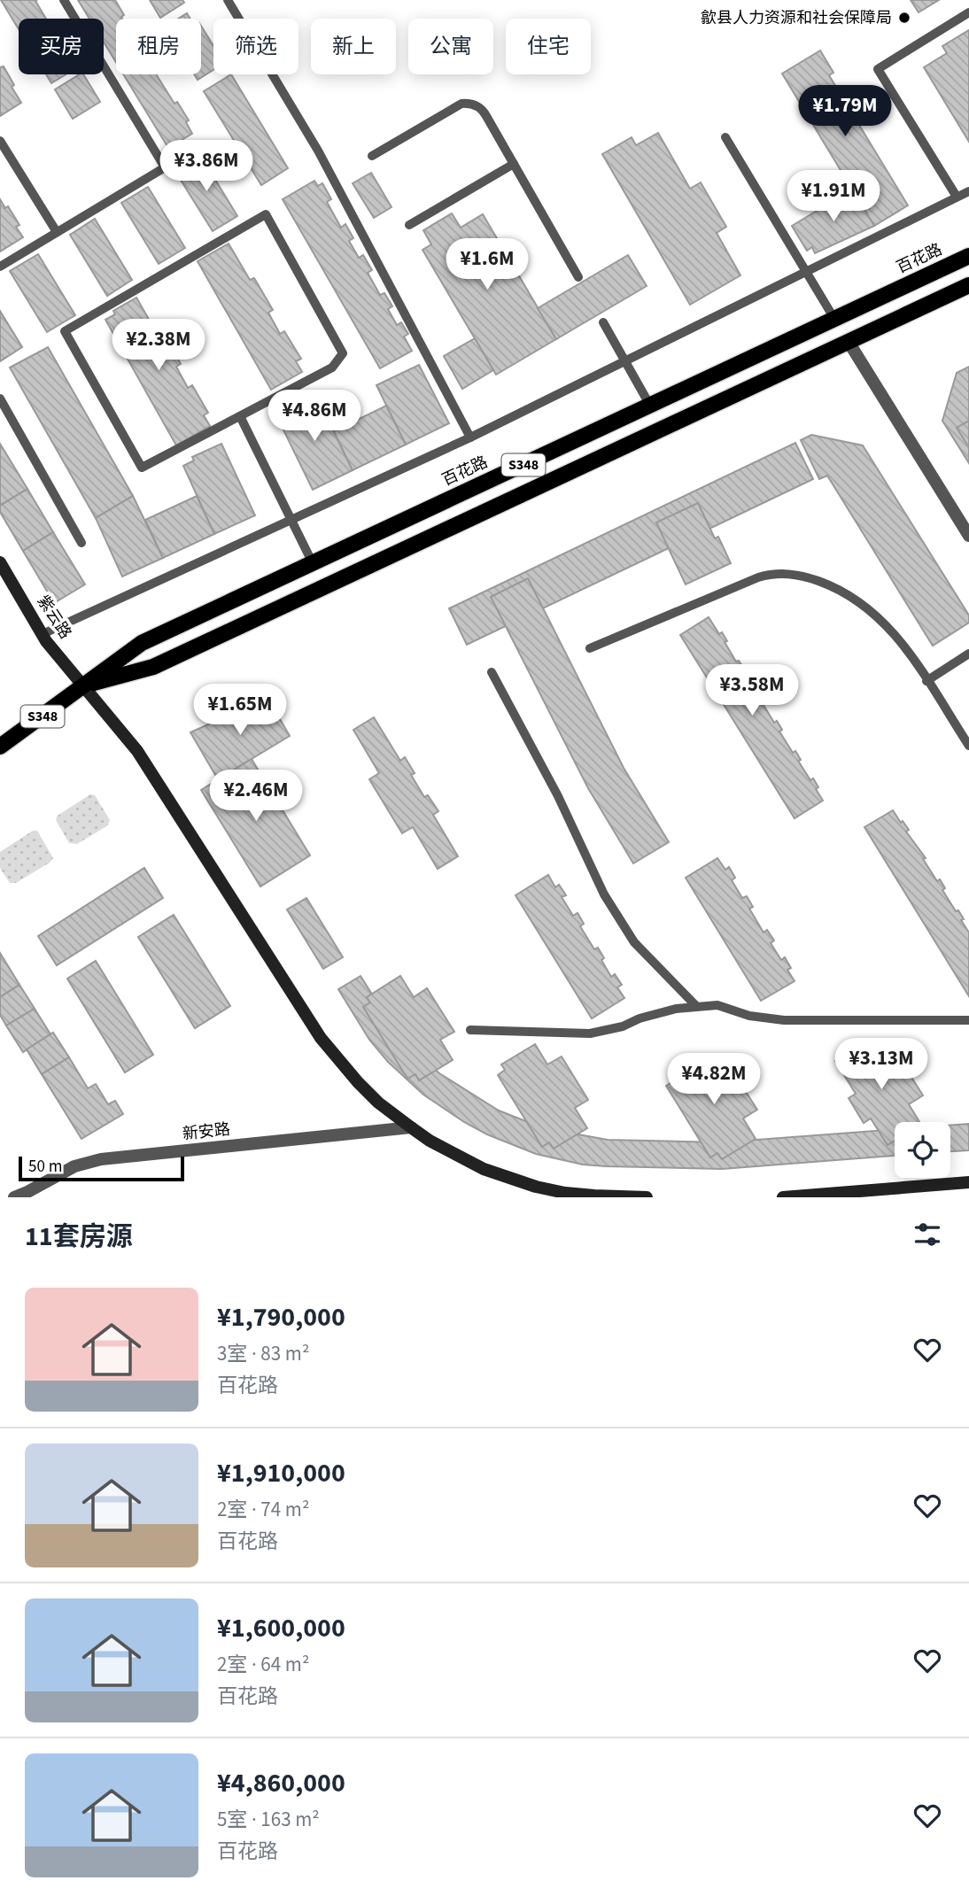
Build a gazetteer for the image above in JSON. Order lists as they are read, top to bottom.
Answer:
{
  "streets": {
    "main road": ["百花路", "S348"],
    "street": ["紫云路", "新安路"]
  },
  "crossings": [
    ["百花路", "紫云路"],
    ["紫云路", "新安路"]
  ],
  "places": ["歙县人力资源和社会保障局"],
  "scale_bar": "50 m",
  "page": {
    "chip": [
      "买房",
      "租房",
      "筛选",
      "新上",
      "公寓",
      "住宅"
    ],
    "price": [
      "¥1.79M",
      "¥3.86M",
      "¥1.91M",
      "¥1.6M",
      "¥2.38M",
      "¥4.86M",
      "¥3.58M",
      "¥1.65M",
      "¥2.46M",
      "¥3.13M",
      "¥4.82M"
    ],
    "scale": "50 m",
    "heading": "11套房源",
    "list": [
      {
        "name": "¥1,790,000",
        "note": "3室 · 83 m² · 百花路"
      },
      {
        "name": "¥1,910,000",
        "note": "2室 · 74 m² · 百花路"
      },
      {
        "name": "¥1,600,000",
        "note": "2室 · 64 m² · 百花路"
      },
      {
        "name": "¥4,860,000",
        "note": "5室 · 163 m² · 百花路"
      }
    ]
  }
}
